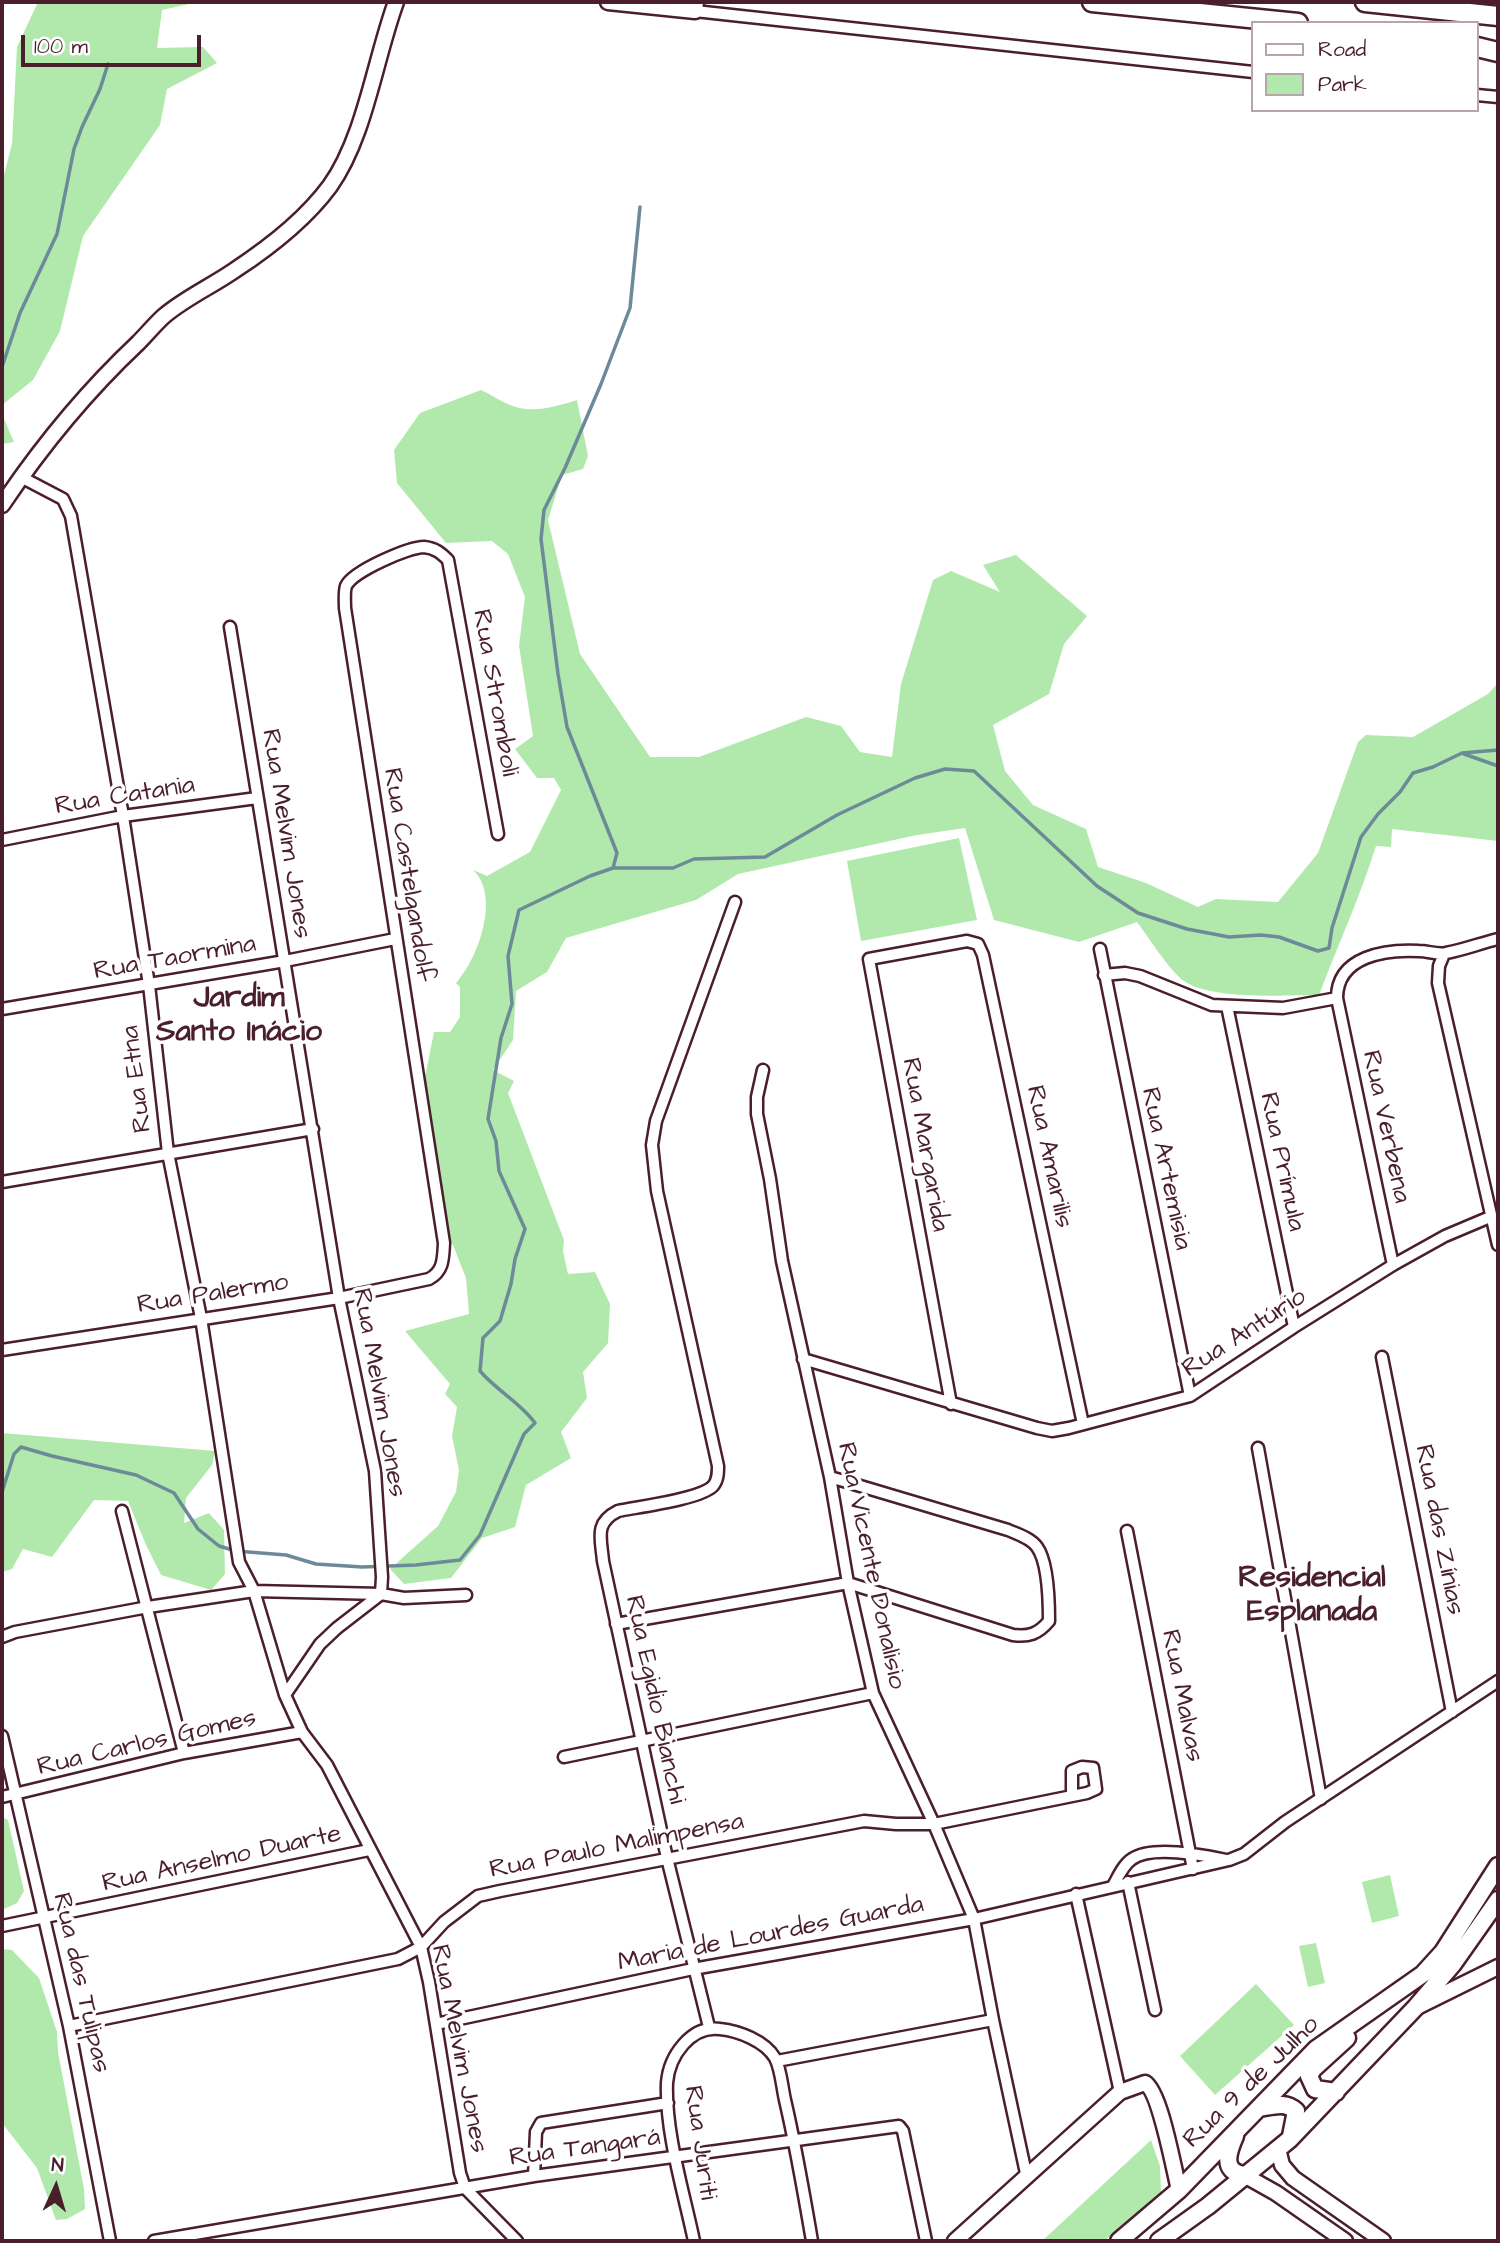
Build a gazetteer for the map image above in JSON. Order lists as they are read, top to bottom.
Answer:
{
  "streets": {
    "main road": ["Rua 9 de Julho"],
    "street": [
      "Rua Stromboli",
      "Rua Catania",
      "Rua Melvim Jones",
      "Rua Castelgandolf",
      "Rua Taormina",
      "Rua Etna",
      "Rua Verbena",
      "Rua Margarida",
      "Rua Amarilis",
      "Rua Prímula",
      "Rua Artemisia",
      "Rua Palermo",
      "Rua Antúrio",
      "Rua das Zínias",
      "Rua Vicente Donalisio",
      "Rua Malvas",
      "Rua Egidio Bianchi",
      "Rua Carlos Gomes",
      "Rua Paulo Malimpensa",
      "Rua Anselmo Duarte",
      "Maria de Lourdes Guarda",
      "Rua das Tulipas",
      "Rua Juriti",
      "Rua Tangará"
    ]
  },
  "crossings": [
    ["Rua Stromboli", "Rua Castelgandolf"],
    ["Rua Catania", "Rua Melvim Jones"],
    ["Rua Catania", "Rua Etna"],
    ["Rua Melvim Jones", "Rua Taormina"],
    ["Rua Melvim Jones", "Rua Etna"],
    ["Rua Melvim Jones", "Rua Palermo"],
    ["Rua Melvim Jones", "Rua Carlos Gomes"],
    ["Rua Melvim Jones", "Rua Paulo Malimpensa"],
    ["Rua Melvim Jones", "Rua Anselmo Duarte"],
    ["Rua Melvim Jones", "Maria de Lourdes Guarda"],
    ["Rua Melvim Jones", "Rua Tangará"],
    ["Rua Castelgandolf", "Rua Taormina"],
    ["Rua Castelgandolf", "Rua Palermo"],
    ["Rua Taormina", "Rua Etna"],
    ["Rua Etna", "Rua Palermo"],
    ["Rua Verbena", "Rua Antúrio"],
    ["Rua Margarida", "Rua Amarilis"],
    ["Rua Margarida", "Rua Antúrio"],
    ["Rua Amarilis", "Rua Antúrio"],
    ["Rua Prímula", "Rua Antúrio"],
    ["Rua Artemisia", "Rua Antúrio"],
    ["Rua Antúrio", "Rua Vicente Donalisio"],
    ["Rua das Zínias", "Maria de Lourdes Guarda"],
    ["Rua Vicente Donalisio", "Rua Paulo Malimpensa"],
    ["Rua Vicente Donalisio", "Maria de Lourdes Guarda"],
    ["Rua Malvas", "Maria de Lourdes Guarda"],
    ["Rua Egidio Bianchi", "Rua Paulo Malimpensa"],
    ["Rua Egidio Bianchi", "Maria de Lourdes Guarda"],
    ["Rua Egidio Bianchi", "Rua Juriti"],
    ["Rua Egidio Bianchi", "Rua Tangará"],
    ["Rua Carlos Gomes", "Rua das Tulipas"],
    ["Rua Paulo Malimpensa", "Rua das Tulipas"],
    ["Rua Anselmo Duarte", "Rua das Tulipas"],
    ["Rua Juriti", "Rua Tangará"]
  ],
  "districts": ["Jardim Santo Inácio", "Residencial Esplanada"],
  "legend": ["Road", "Park"],
  "scale_bar": "100 m",
  "north": "top"
}
